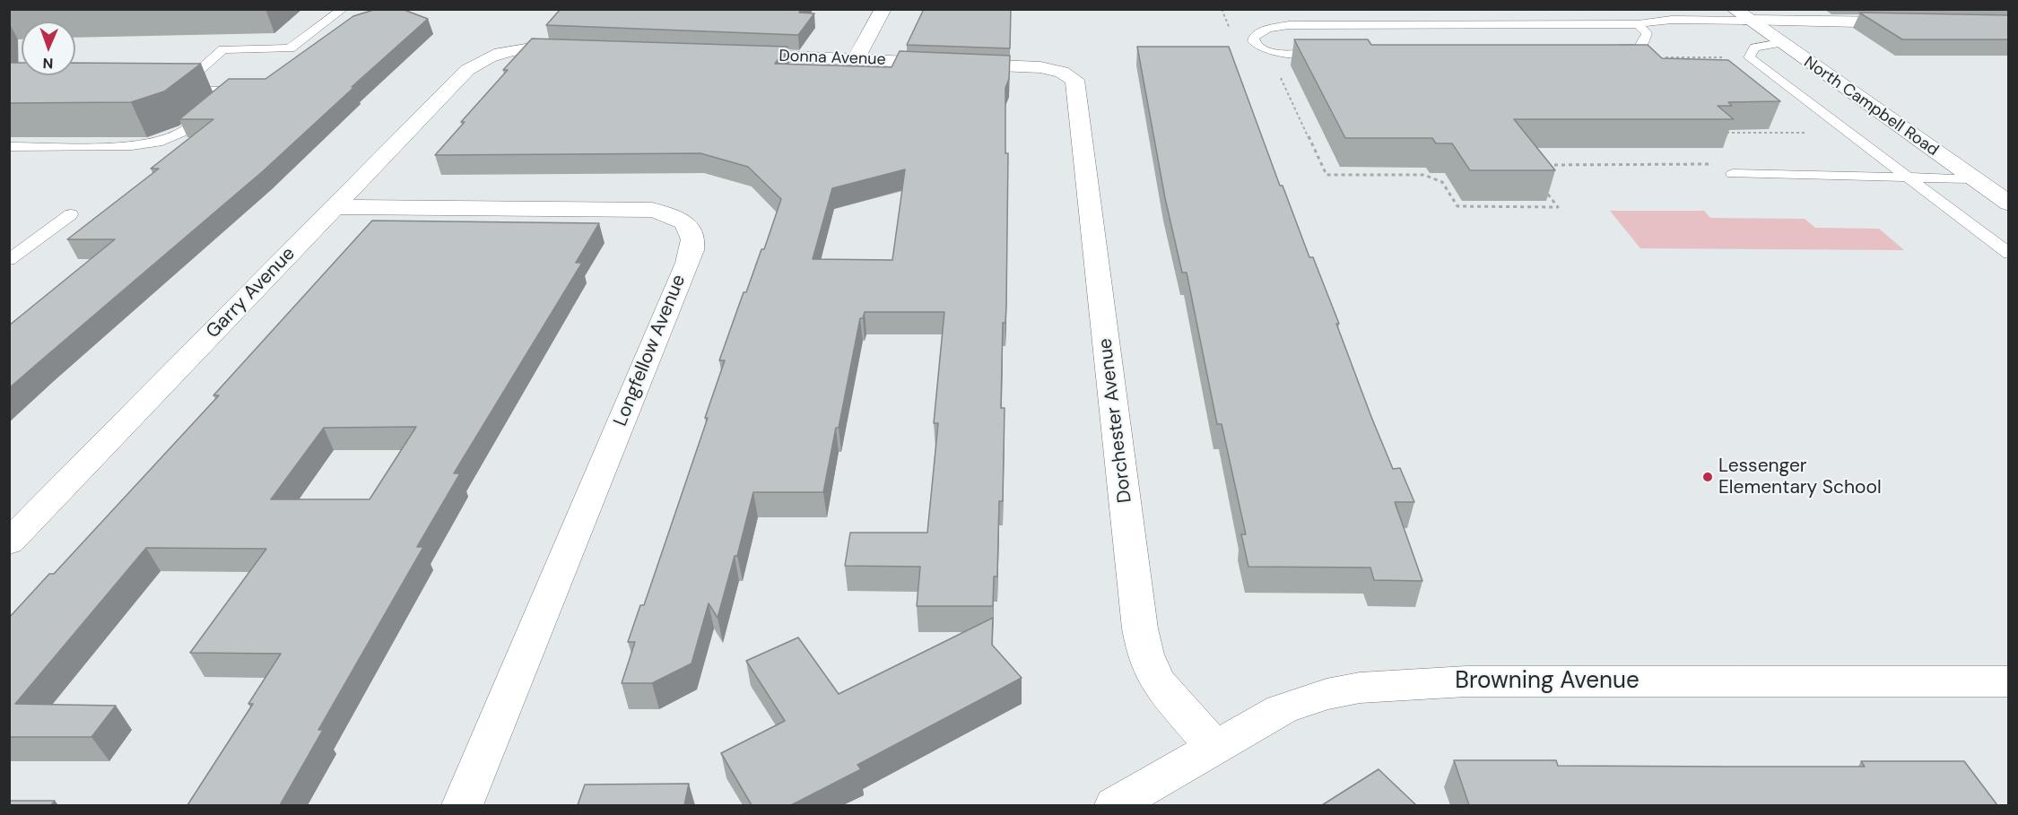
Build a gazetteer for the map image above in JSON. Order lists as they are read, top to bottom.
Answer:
{
  "streets": {
    "street": [
      "Donna Avenue",
      "North Campbell Road",
      "Garry Avenue",
      "Longfellow Avenue",
      "Dorchester Avenue",
      "Browning Avenue"
    ]
  },
  "crossings": [
    ["Donna Avenue", "Dorchester Avenue"],
    ["Garry Avenue", "Longfellow Avenue"],
    ["Dorchester Avenue", "Browning Avenue"]
  ],
  "places": ["Lessenger Elementary School"],
  "north": "bottom"
}
